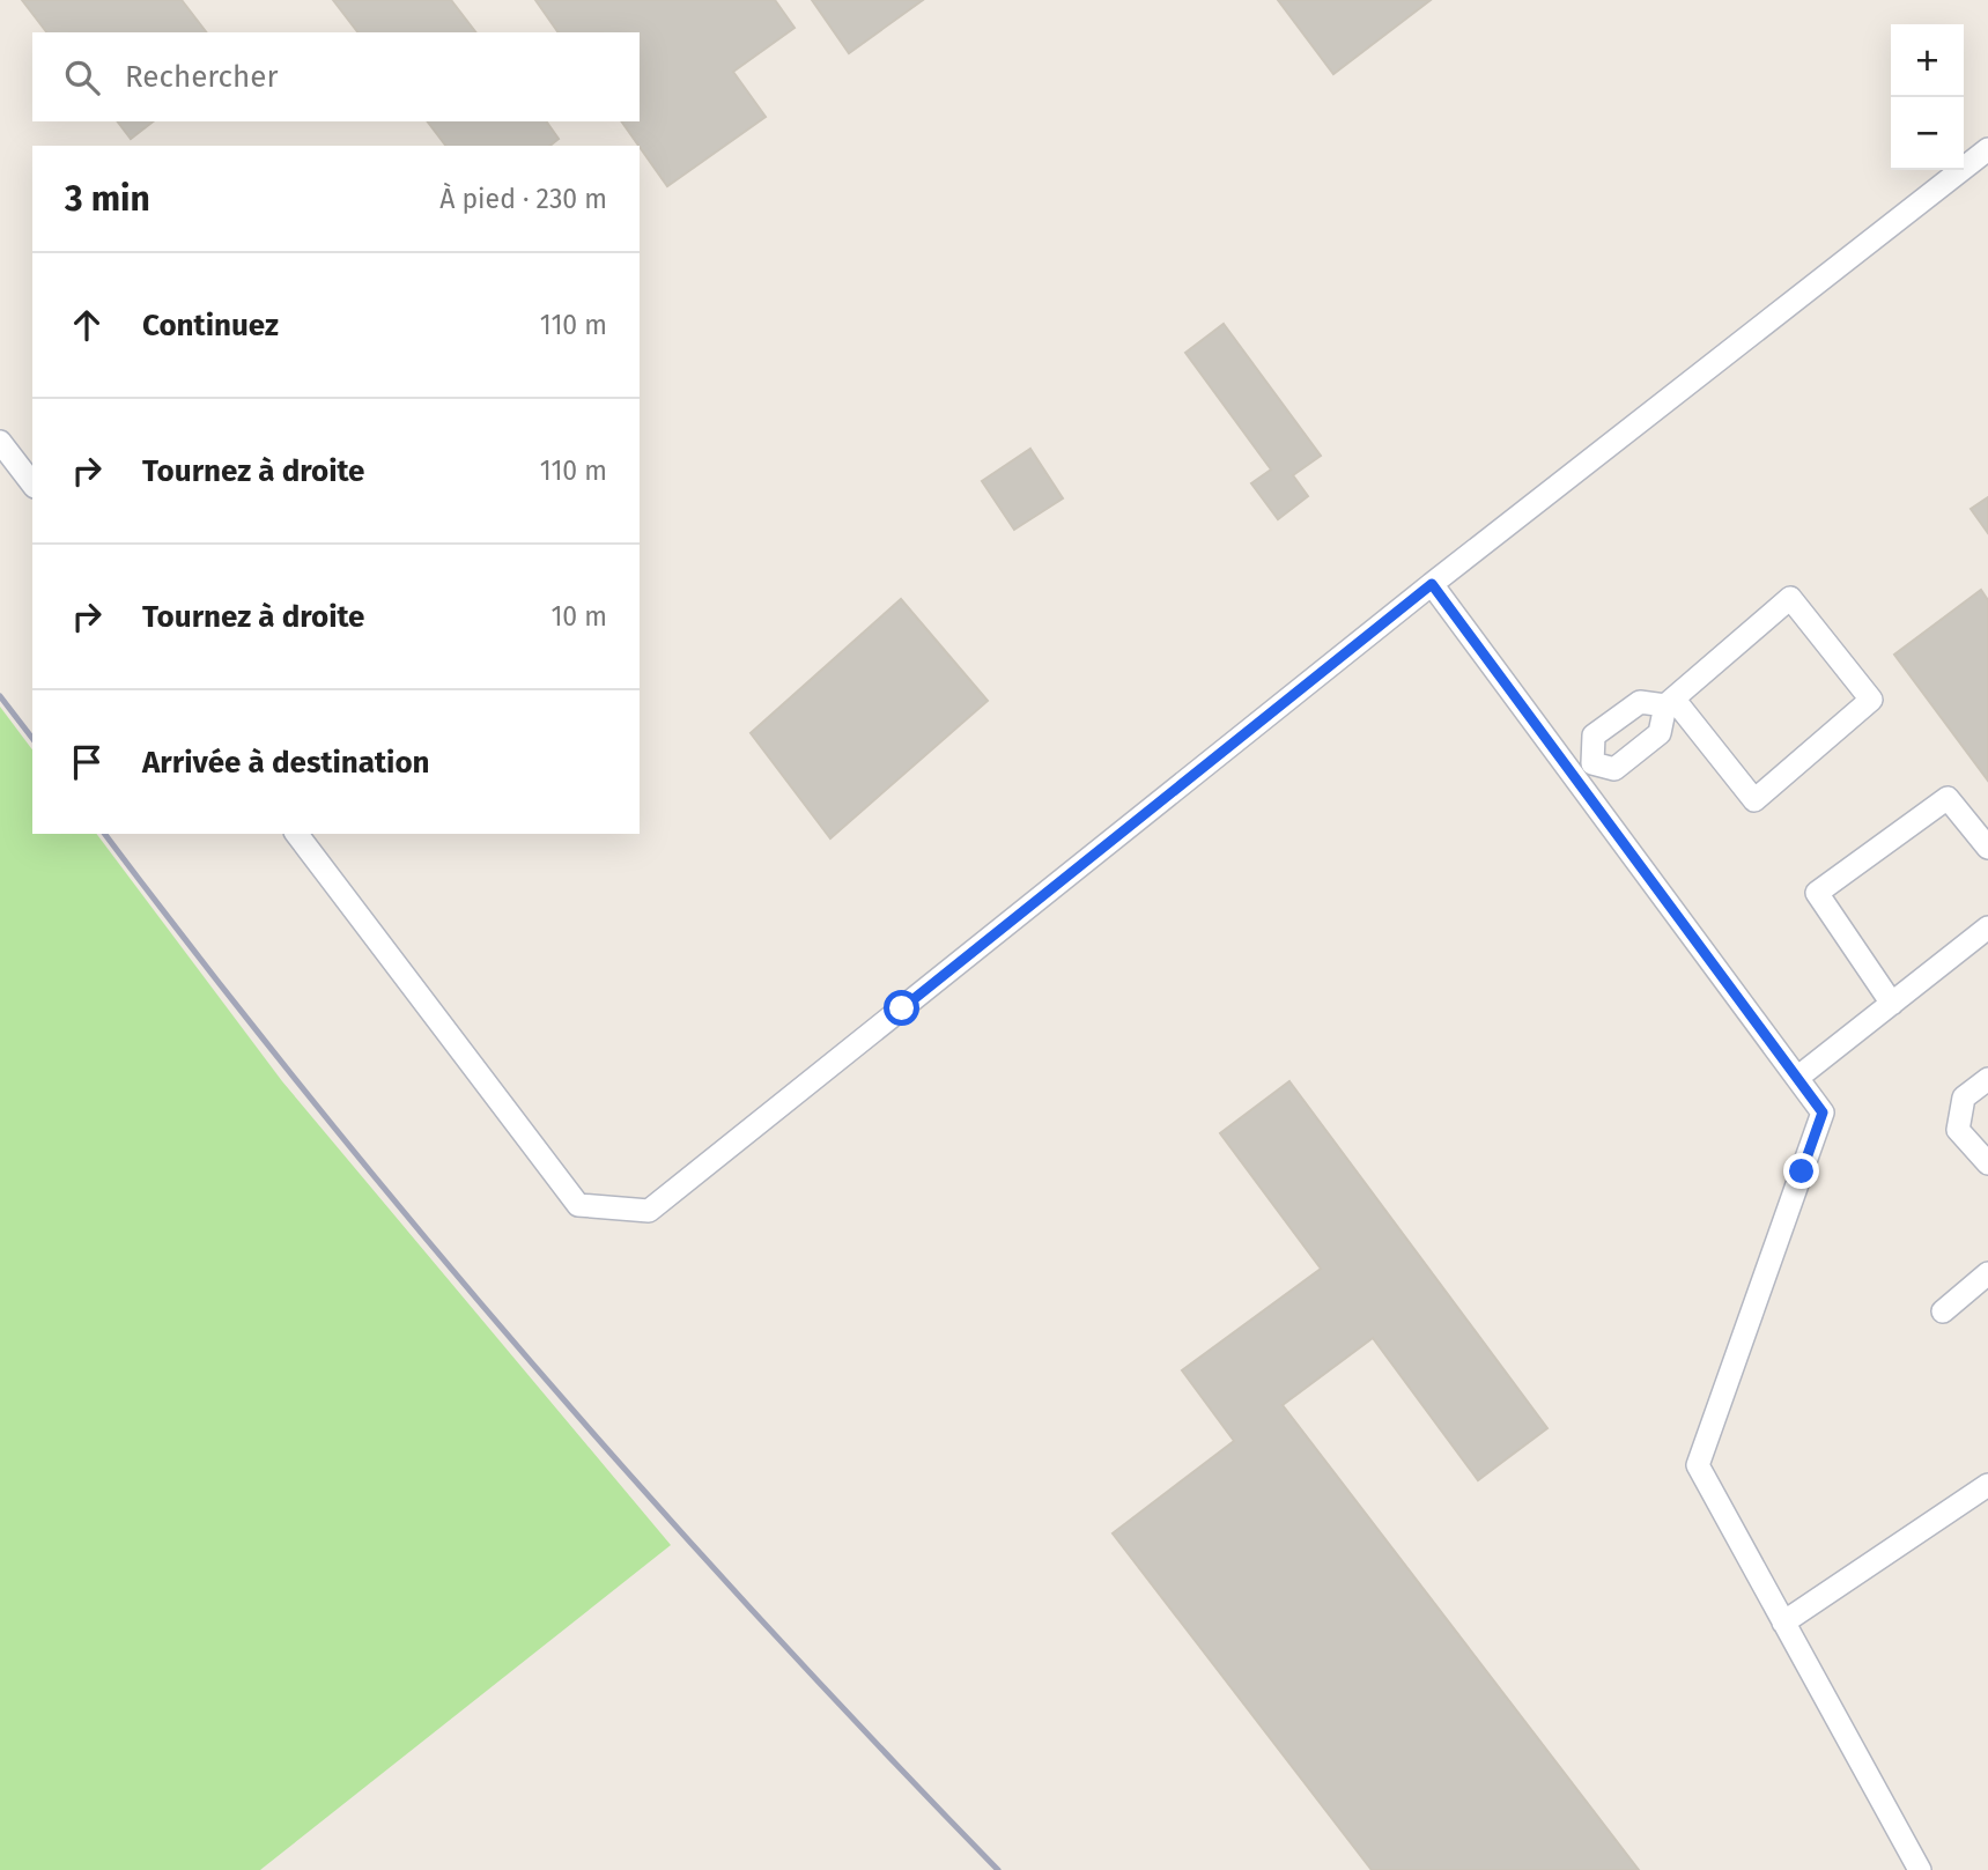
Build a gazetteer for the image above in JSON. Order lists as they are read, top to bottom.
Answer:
{
  "page": {
    "map_buttons": ["+", "−"],
    "search": "Rechercher",
    "heading": ["3 min", "À pied · 230 m"],
    "list": [
      ["Continuez", "110 m"],
      ["Tournez à droite", "110 m"],
      ["Tournez à droite", "10 m"],
      "Arrivée à destination"
    ]
  }
}
